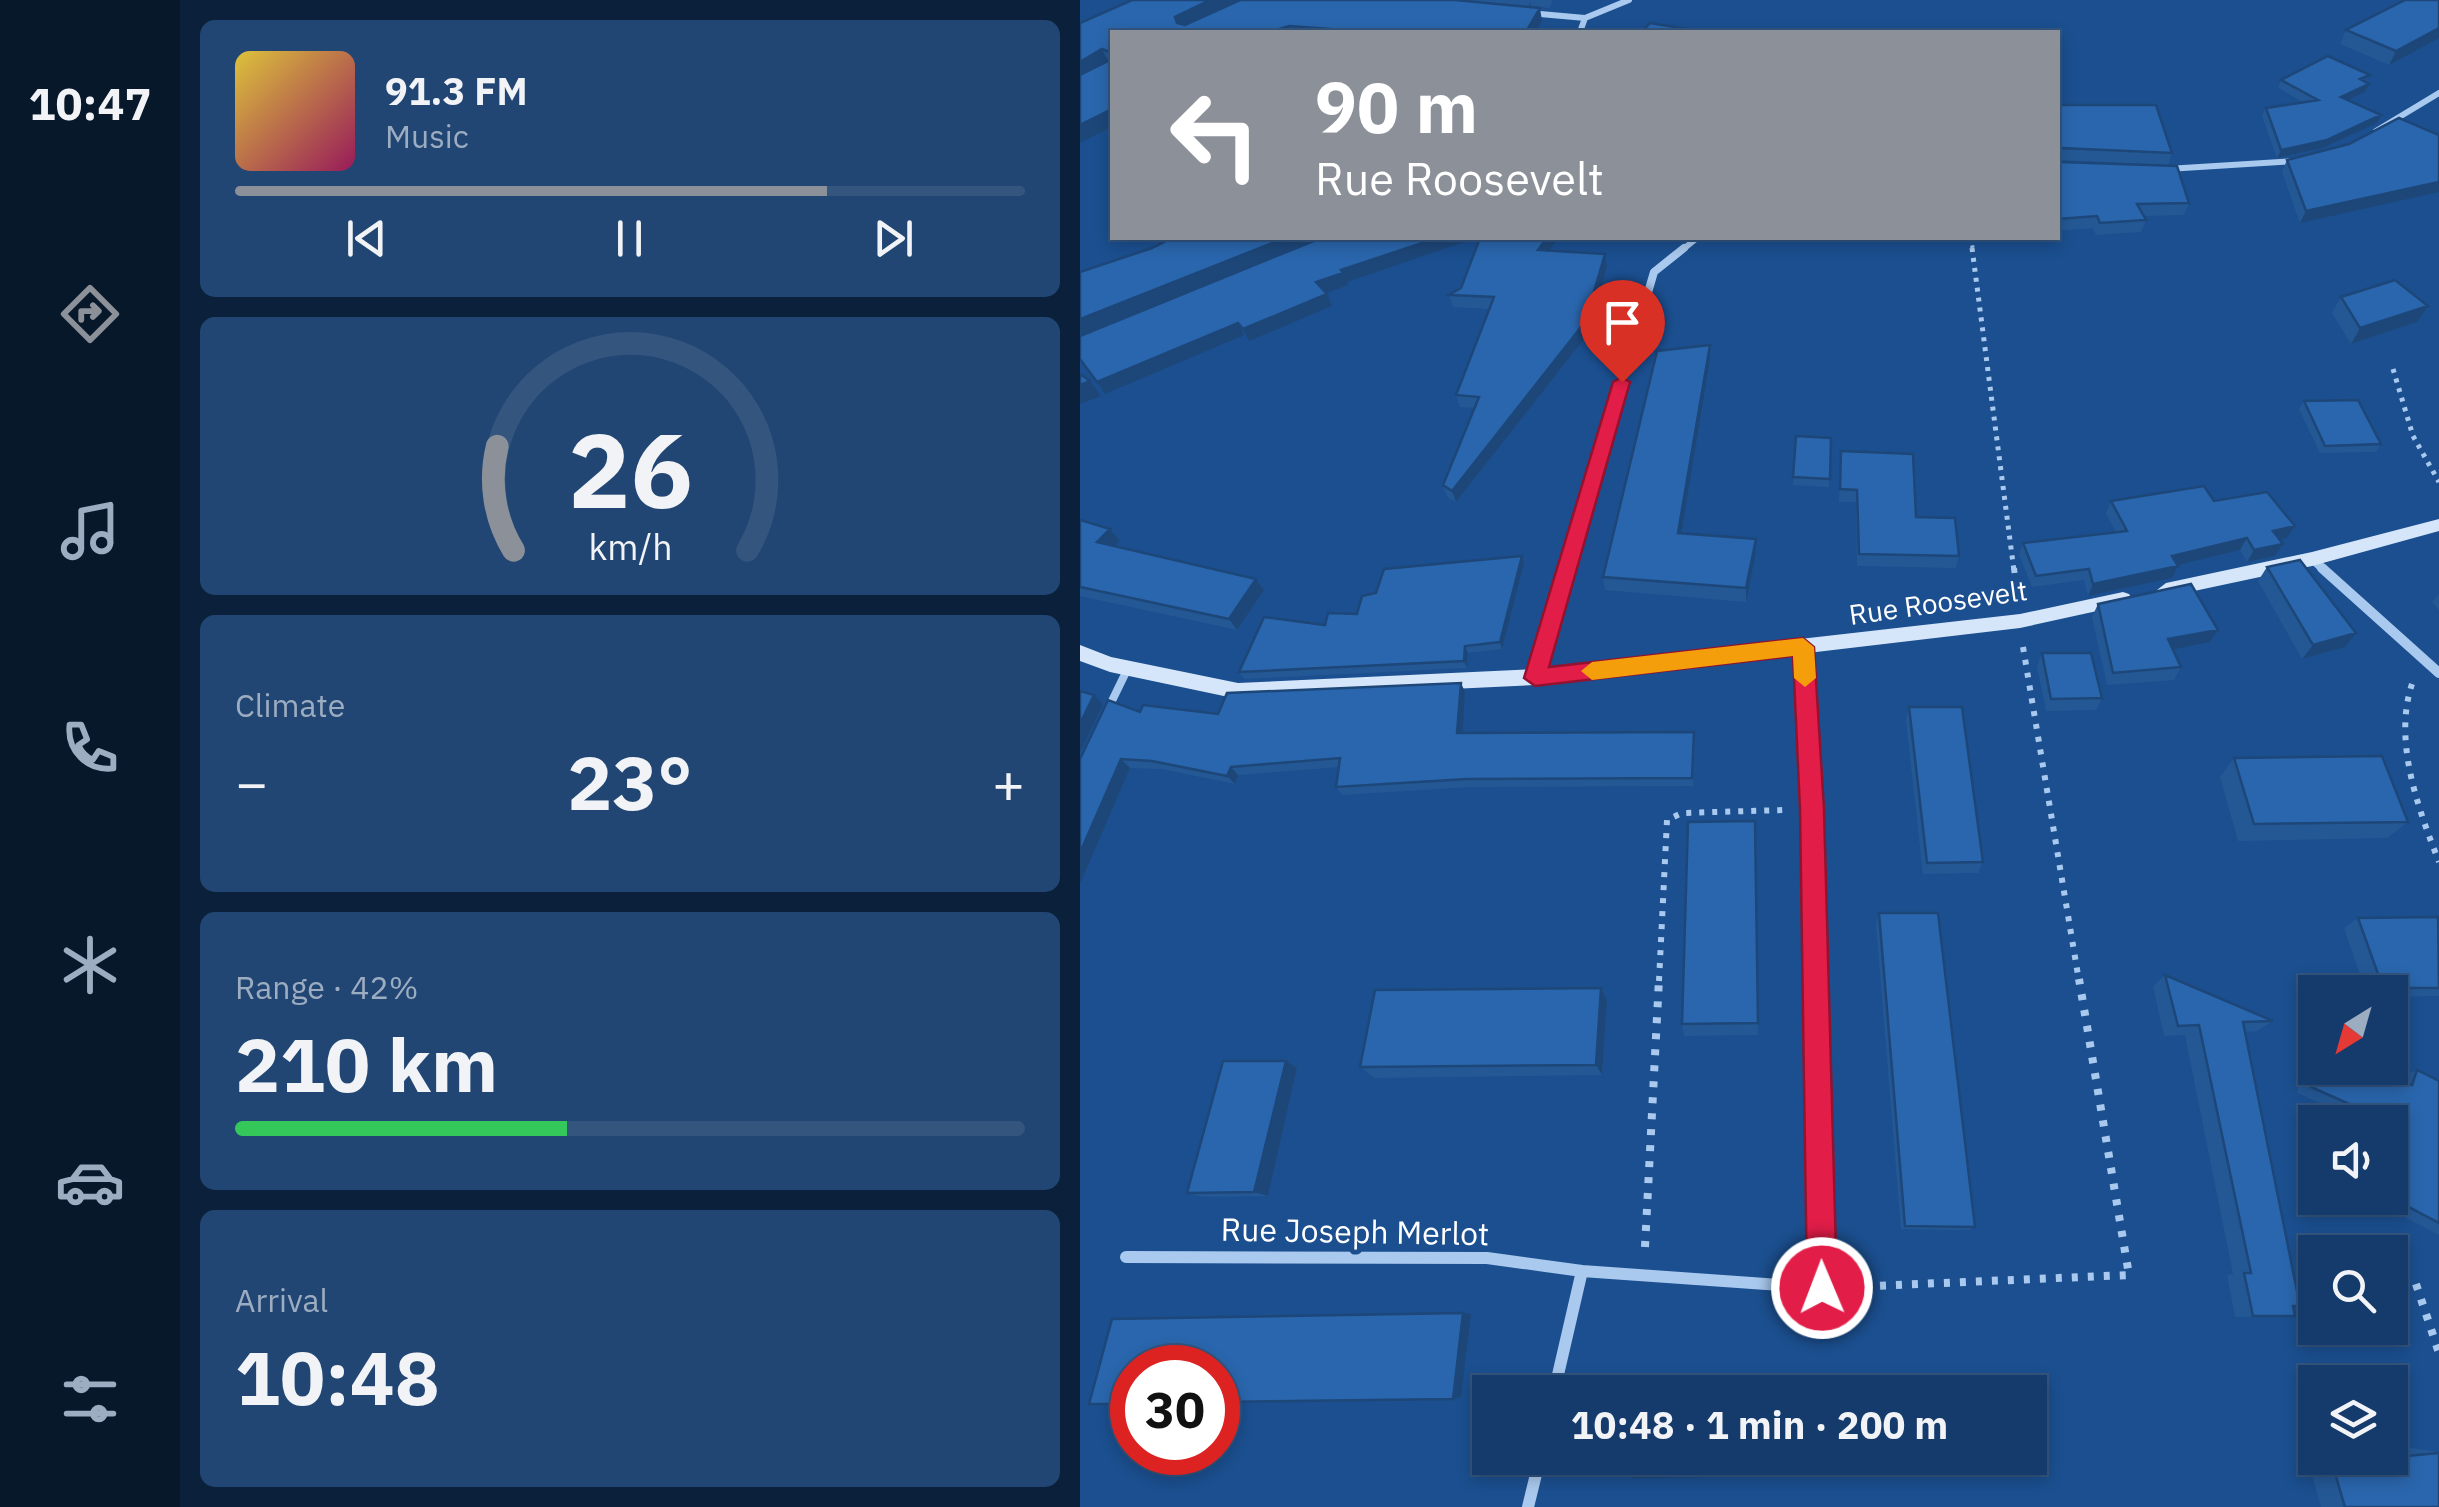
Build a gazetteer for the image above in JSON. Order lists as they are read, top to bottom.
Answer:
{
  "streets": {
    "main road": ["Rue Roosevelt"],
    "street": ["Rue Joseph Merlot"]
  },
  "north": "bottom left",
  "page": {
    "tabs": "10:47",
    "turn": ["90 m", "Rue Roosevelt"],
    "song": ["91.3 FM", "Music"],
    "tile": [
      "Climate",
      ["Range · 42%", "210 km"],
      ["Arrival", "10:48"]
    ],
    "heat": ["−", "23°", "+"],
    "limit": "30",
    "trip": "10:48 · 1 min · 200 m",
    "gauge": ["26", "km/h"]
  }
}
